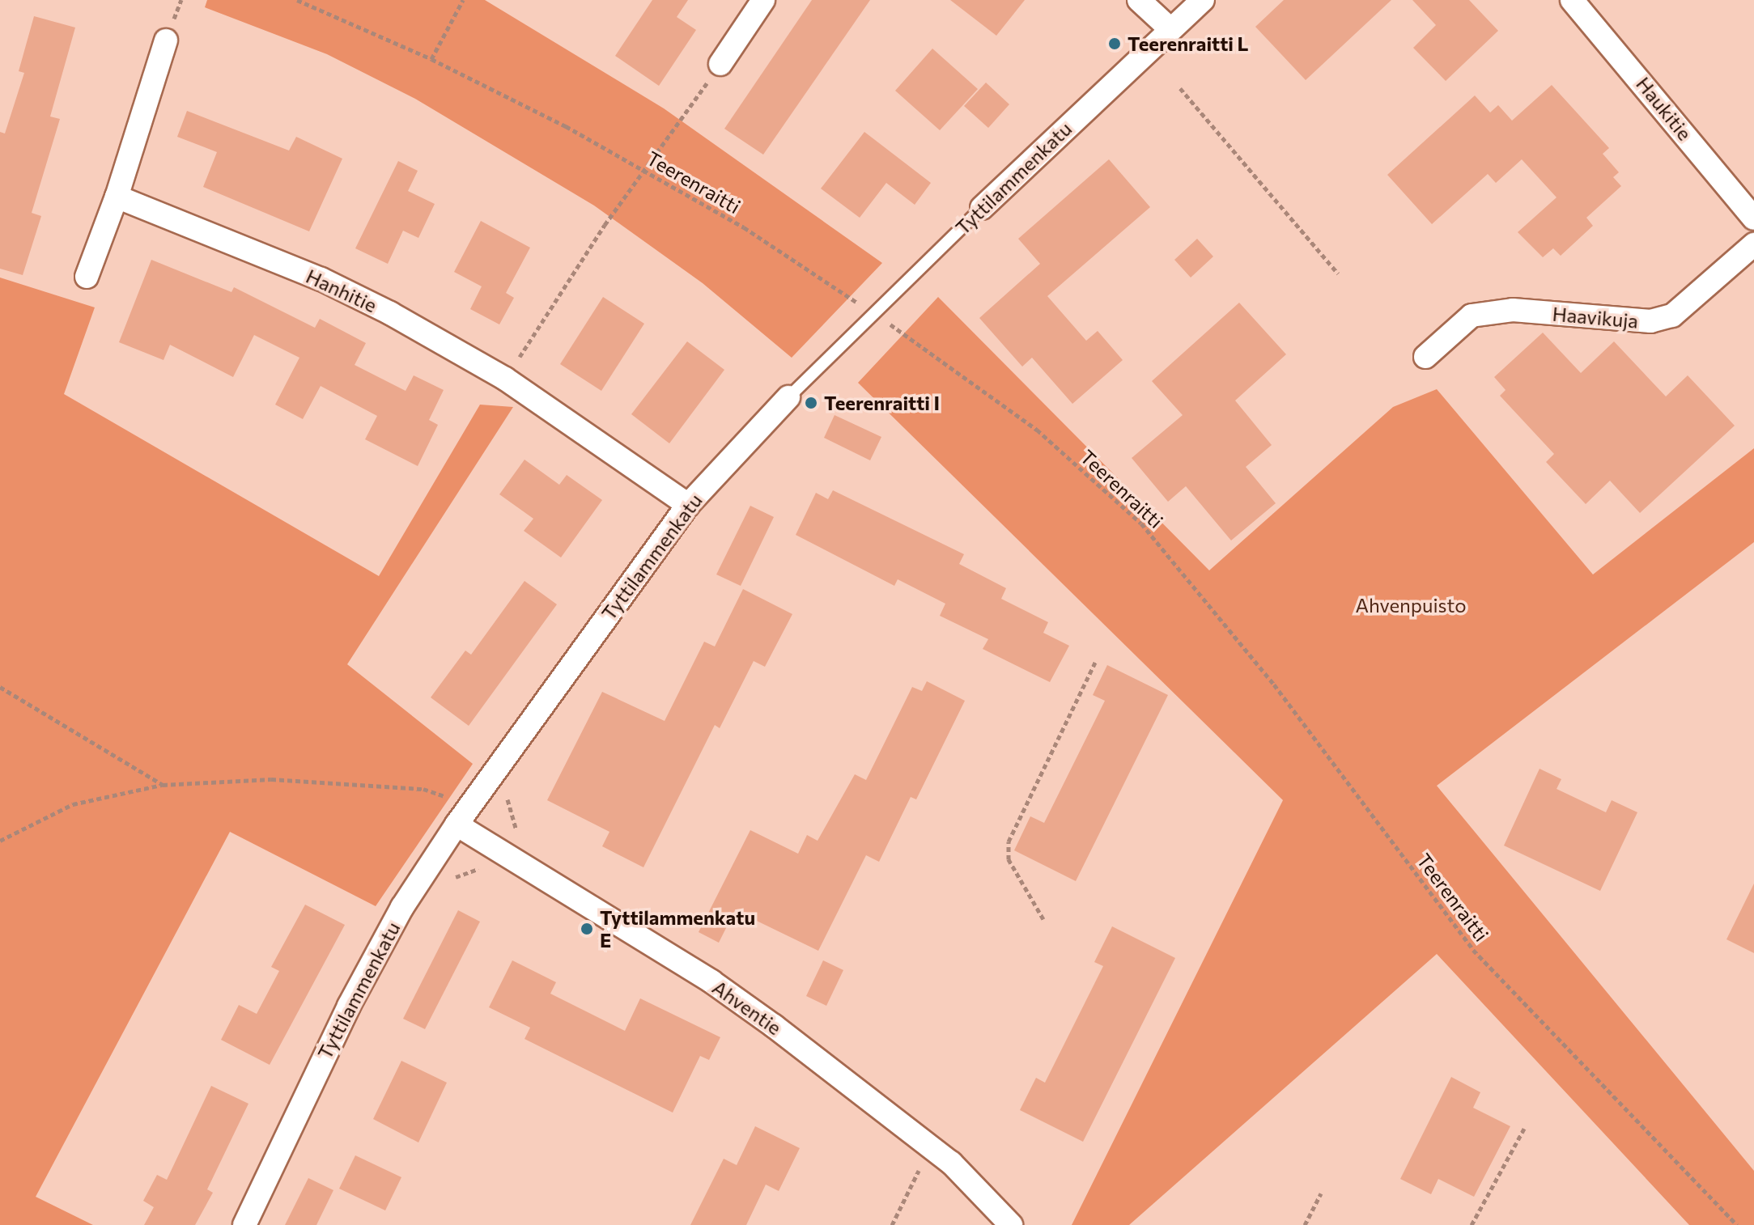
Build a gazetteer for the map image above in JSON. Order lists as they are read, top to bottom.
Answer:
{
  "streets": {
    "street": [
      "Haukitie",
      "Tyttilammenkatu",
      "Hanhitie",
      "Haavikuja",
      "Ahventie"
    ],
    "path": ["Teerenraitti"]
  },
  "crossings": [
    ["Tyttilammenkatu", "Teerenraitti"],
    ["Tyttilammenkatu", "Hanhitie"],
    ["Tyttilammenkatu", "Ahventie"]
  ],
  "parks": ["Ahvenpuisto"],
  "places": ["Teerenraitti L", "Teerenraitti I", "Tyttilammenkatu E"]
}
